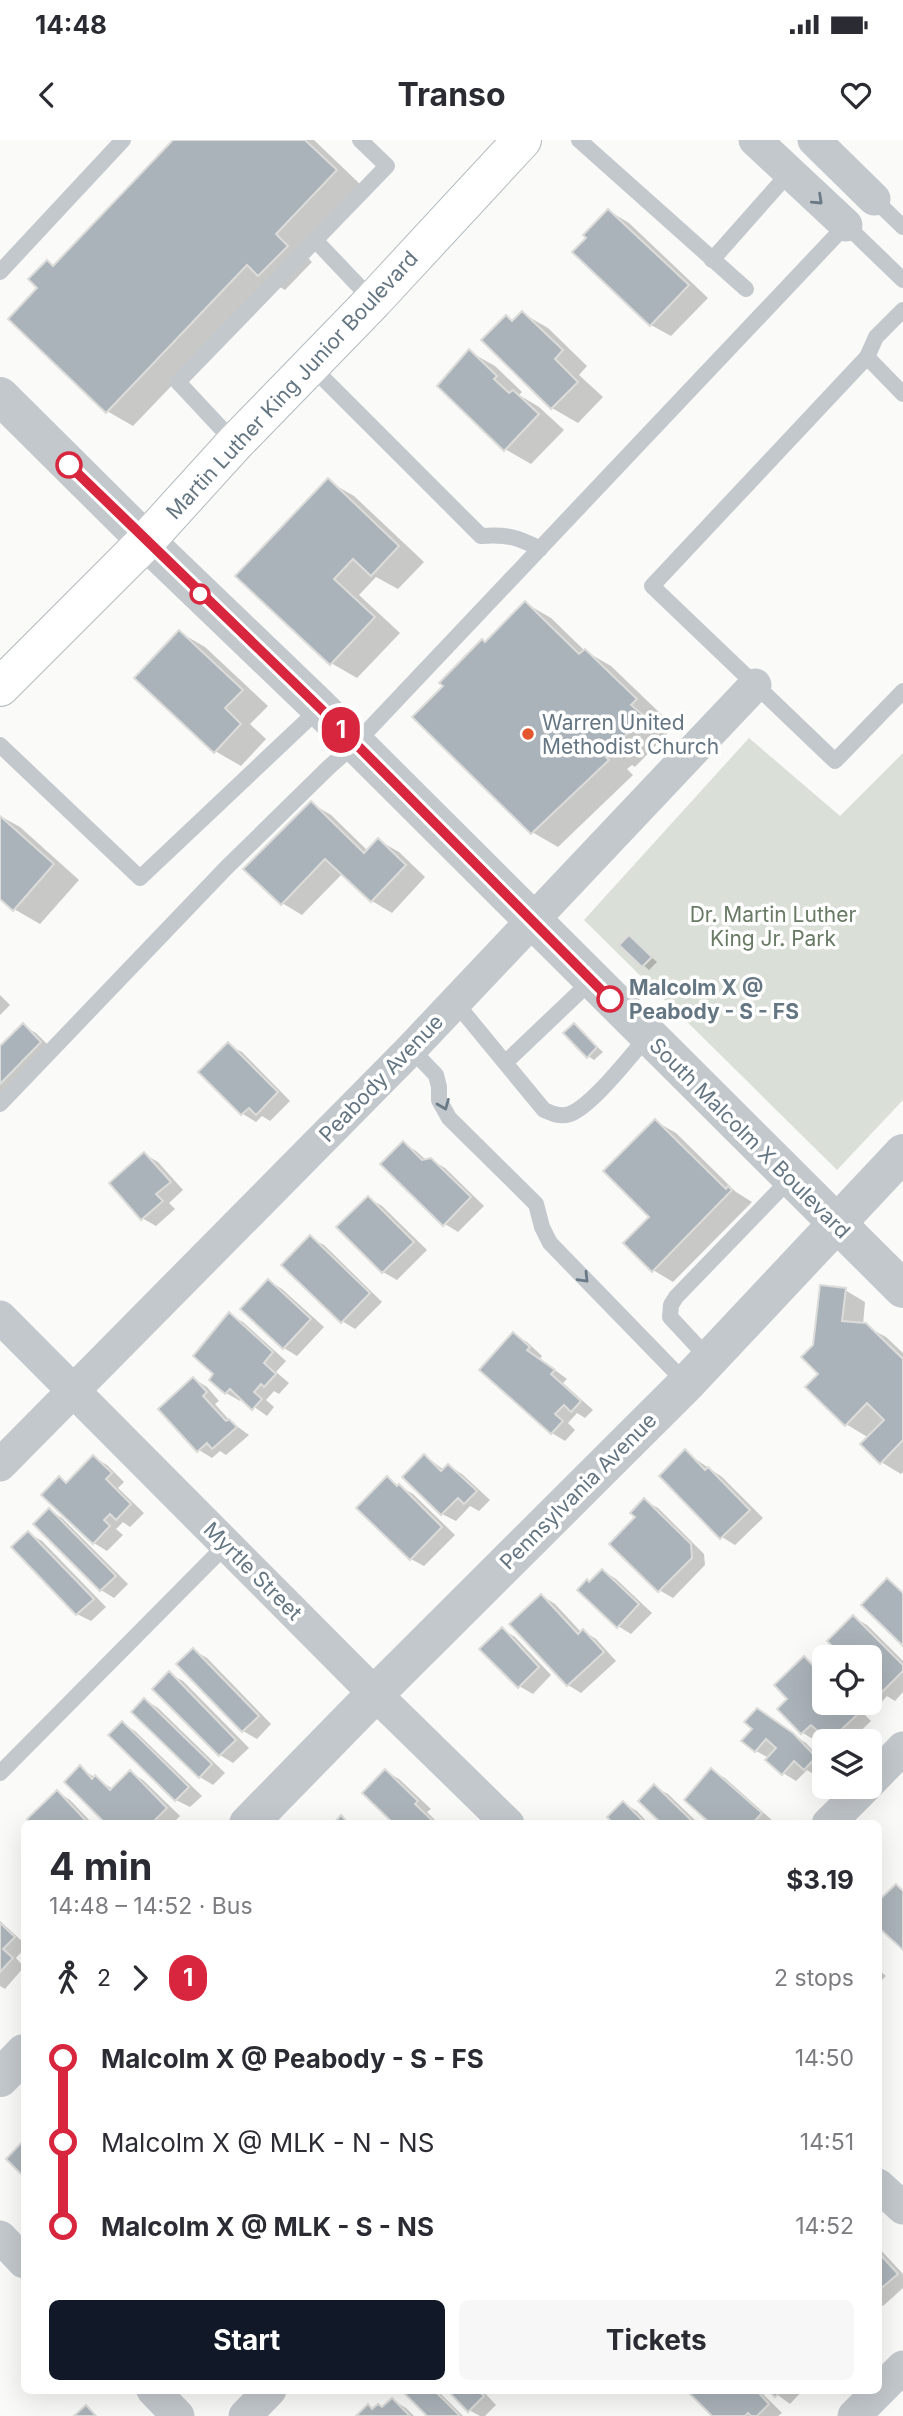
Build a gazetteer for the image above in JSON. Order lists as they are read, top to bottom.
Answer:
{
  "streets": {
    "main road": ["Martin Luther King Junior Boulevard"],
    "street": [
      "Peabody Avenue",
      "South Malcolm X Boulevard",
      "Pennsylvania Avenue",
      "Myrtle Street"
    ]
  },
  "crossings": [
    ["Martin Luther King Junior Boulevard", "South Malcolm X Boulevard"],
    ["Peabody Avenue", "South Malcolm X Boulevard"],
    ["Peabody Avenue", "Myrtle Street"],
    ["South Malcolm X Boulevard", "Pennsylvania Avenue"],
    ["Pennsylvania Avenue", "Myrtle Street"]
  ],
  "parks": ["Dr. Martin Luther King Jr. Park"],
  "places": ["Warren United Methodist Church", "Malcolm X @ Peabody - S - FS"],
  "lines": ["bus line 1"],
  "page": {
    "status": "14:48",
    "header": "Transo",
    "on_map": "1",
    "heading": ["4 min", "14:48 – 14:52 · Bus", "$3.19"],
    "legs": ["2", "1", "2 stops"],
    "list": [
      {
        "name": "Malcolm X @ Peabody - S - FS",
        "value": "14:50"
      },
      {
        "name": "Malcolm X @ MLK - N - NS",
        "value": "14:51"
      },
      {
        "name": "Malcolm X @ MLK - S - NS",
        "value": "14:52"
      }
    ],
    "buttons": ["Start", "Tickets"]
  }
}
